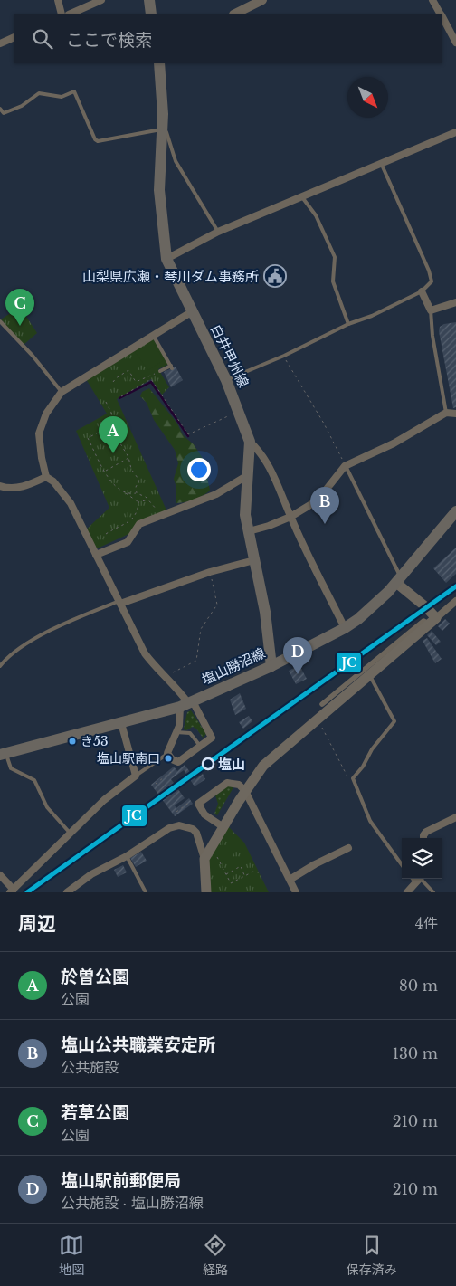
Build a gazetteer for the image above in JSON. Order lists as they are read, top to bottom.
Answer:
{
  "streets": {
    "main road": ["白井甲州線", "塩山勝沼線"]
  },
  "crossings": [
    ["白井甲州線", "塩山勝沼線"]
  ],
  "places": {
    "public building": ["山梨県広瀬・琴川ダム事務所"],
    "other": ["き53", "塩山駅南口", "塩山"]
  },
  "lines": ["transit line JC"],
  "north": "bottom right",
  "page": {
    "search": "ここで検索",
    "pins": [
      "C",
      "A",
      "B",
      "D"
    ],
    "heading": ["周辺", "4件"],
    "list": [
      {
        "mark": "A",
        "name": "於曽公園",
        "note": "公園",
        "value": "80 m"
      },
      {
        "mark": "B",
        "name": "塩山公共職業安定所",
        "note": "公共施設",
        "value": "130 m"
      },
      {
        "mark": "C",
        "name": "若草公園",
        "note": "公園",
        "value": "210 m"
      },
      {
        "mark": "D",
        "name": "塩山駅前郵便局",
        "note": "公共施設 · 塩山勝沼線",
        "value": "210 m"
      }
    ],
    "nav": ["地図", "経路", "保存済み"]
  }
}
